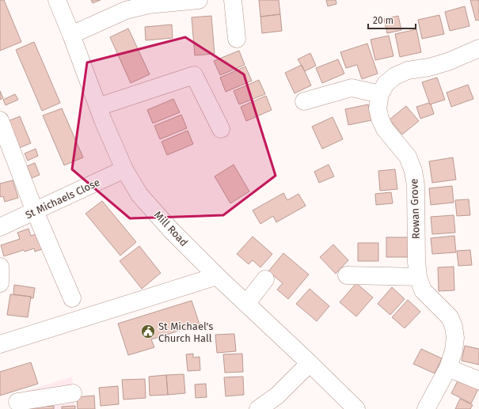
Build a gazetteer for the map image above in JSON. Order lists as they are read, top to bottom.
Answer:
{
  "streets": {
    "street": ["St Michaels Close", "Rowan Grove", "Mill Road"]
  },
  "crossings": [
    ["St Michaels Close", "Mill Road"]
  ],
  "places": {
    "public building": ["St Michael's Church Hall"]
  },
  "scale_bar": "20 m"
}
